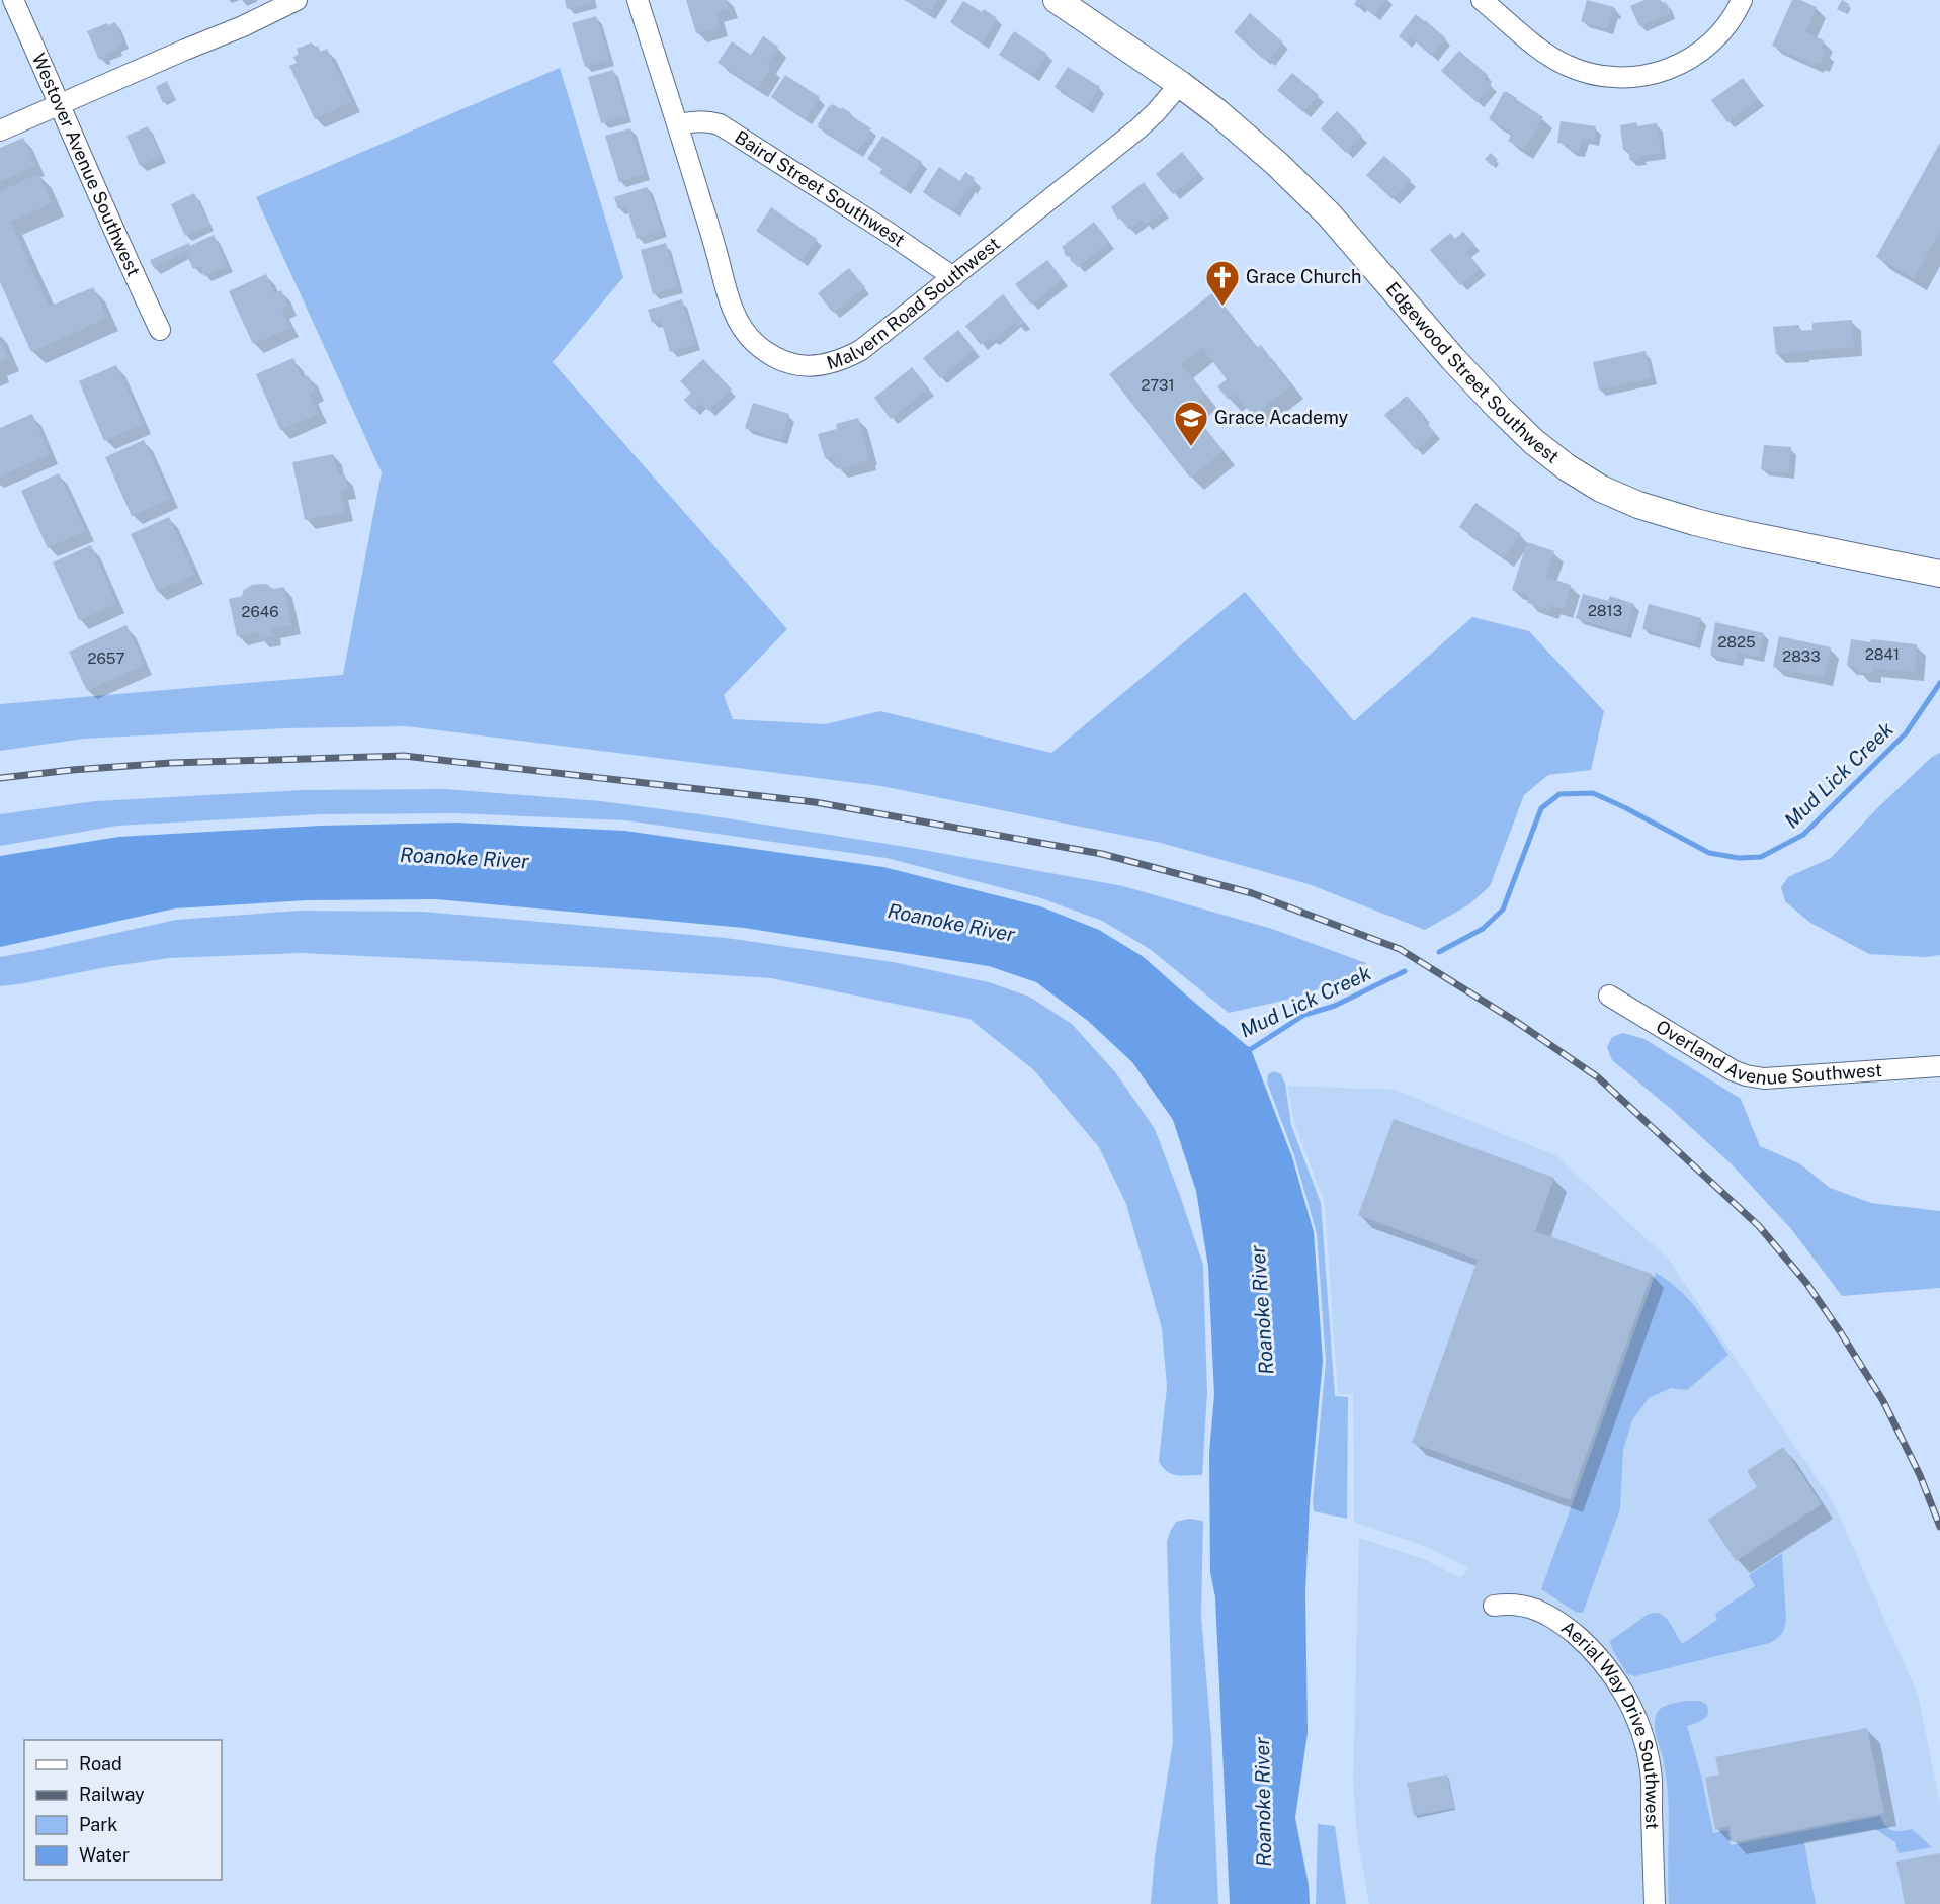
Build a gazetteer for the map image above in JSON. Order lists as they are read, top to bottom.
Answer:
{
  "streets": {
    "street": [
      "Westover Avenue Southwest",
      "Baird Street Southwest",
      "Malvern Road Southwest",
      "Edgewood Street Southwest",
      "Overland Avenue Southwest",
      "Aerial Way Drive Southwest"
    ]
  },
  "crossings": [
    ["Baird Street Southwest", "Malvern Road Southwest"],
    ["Malvern Road Southwest", "Edgewood Street Southwest"]
  ],
  "water": ["Mud Lick Creek", "Roanoke River"],
  "places": {
    "church": ["Grace Church"],
    "school or university": ["Grace Academy"]
  },
  "house_numbers": [
    "2731",
    "2813",
    "2646",
    "2825",
    "2841",
    "2833",
    "2657"
  ],
  "legend": [
    "Road",
    "Railway",
    "Park",
    "Water"
  ]
}
